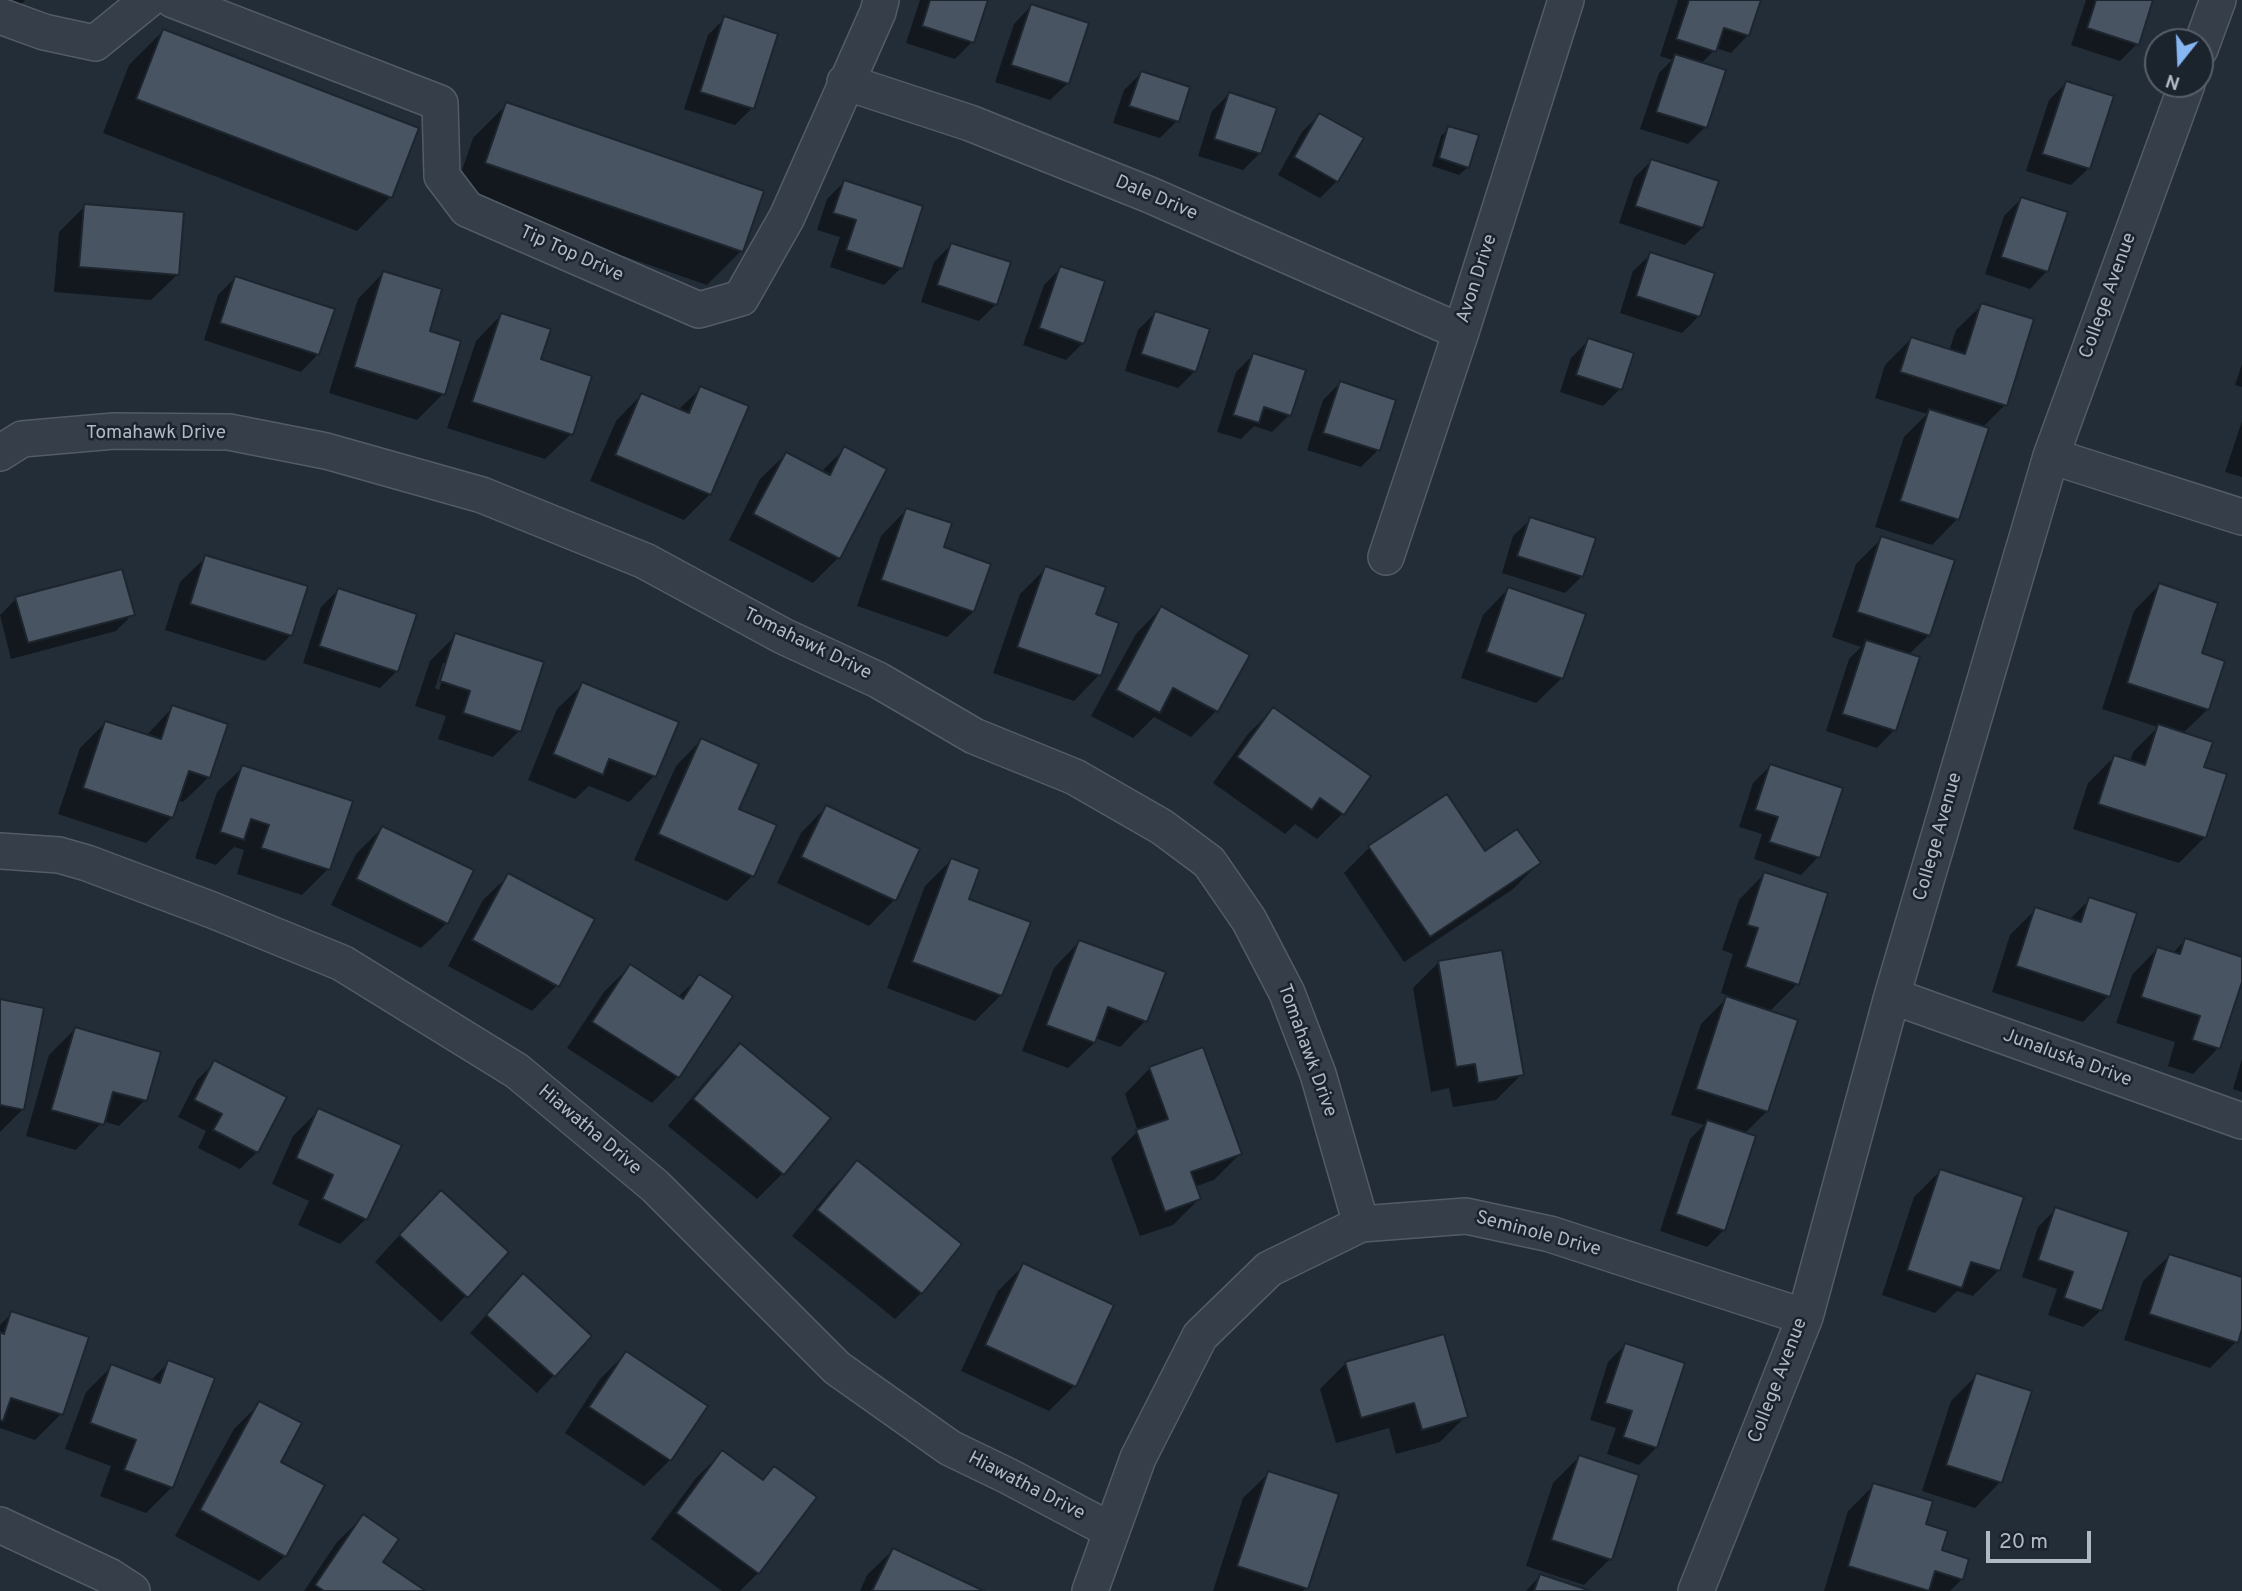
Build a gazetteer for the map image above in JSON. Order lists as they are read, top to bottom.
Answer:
{
  "streets": {
    "street": [
      "Dale Drive",
      "Tip Top Drive",
      "Avon Drive",
      "College Avenue",
      "Tomahawk Drive",
      "Junaluska Drive",
      "Hiawatha Drive",
      "Seminole Drive"
    ]
  },
  "crossings": [
    ["Dale Drive", "Tip Top Drive"],
    ["Dale Drive", "Avon Drive"],
    ["College Avenue", "Junaluska Drive"],
    ["College Avenue", "Seminole Drive"],
    ["Tomahawk Drive", "Seminole Drive"],
    ["Hiawatha Drive", "Seminole Drive"]
  ],
  "scale_bar": "20 m",
  "north": "bottom"
}
